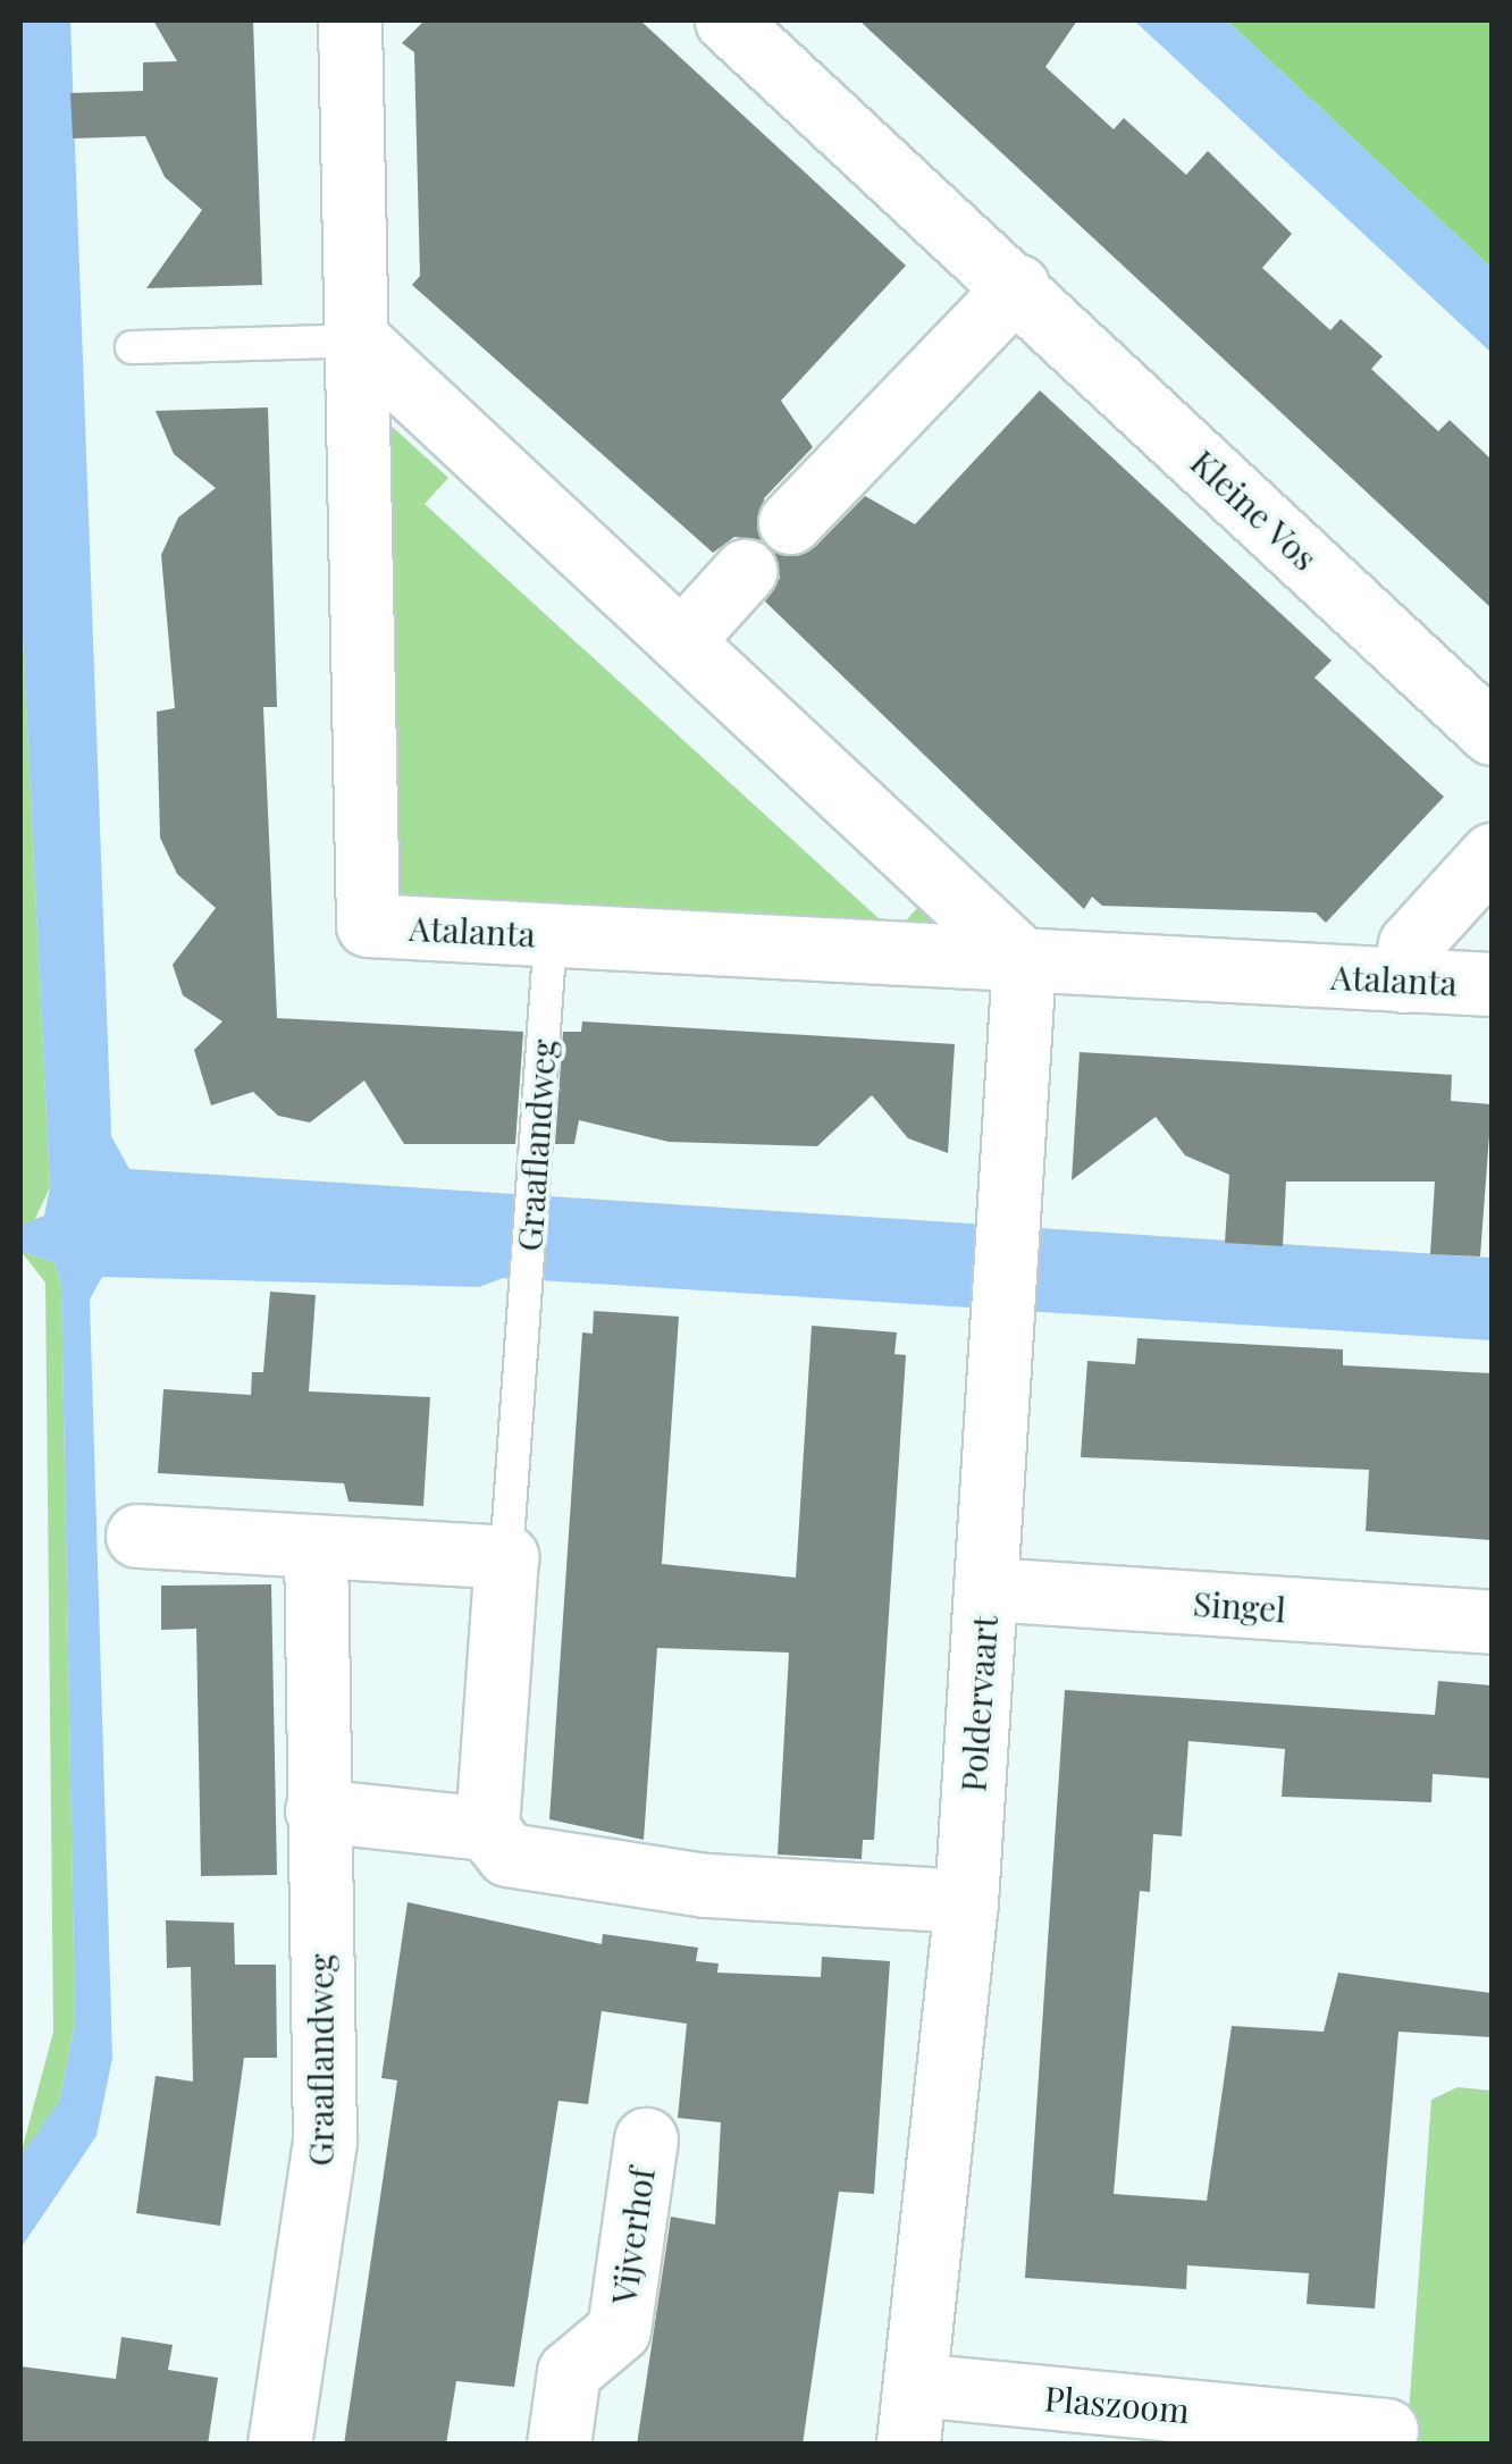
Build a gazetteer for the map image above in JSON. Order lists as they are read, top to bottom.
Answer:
{
  "streets": {
    "street": [
      "Kleine Vos",
      "Atalanta",
      "Graaflandweg",
      "Singel",
      "Poldervaart",
      "Vijverhof",
      "Plaszoom"
    ]
  },
  "crossings": [
    ["Atalanta", "Graaflandweg"],
    ["Atalanta", "Poldervaart"],
    ["Singel", "Poldervaart"],
    ["Poldervaart", "Plaszoom"]
  ]
}
